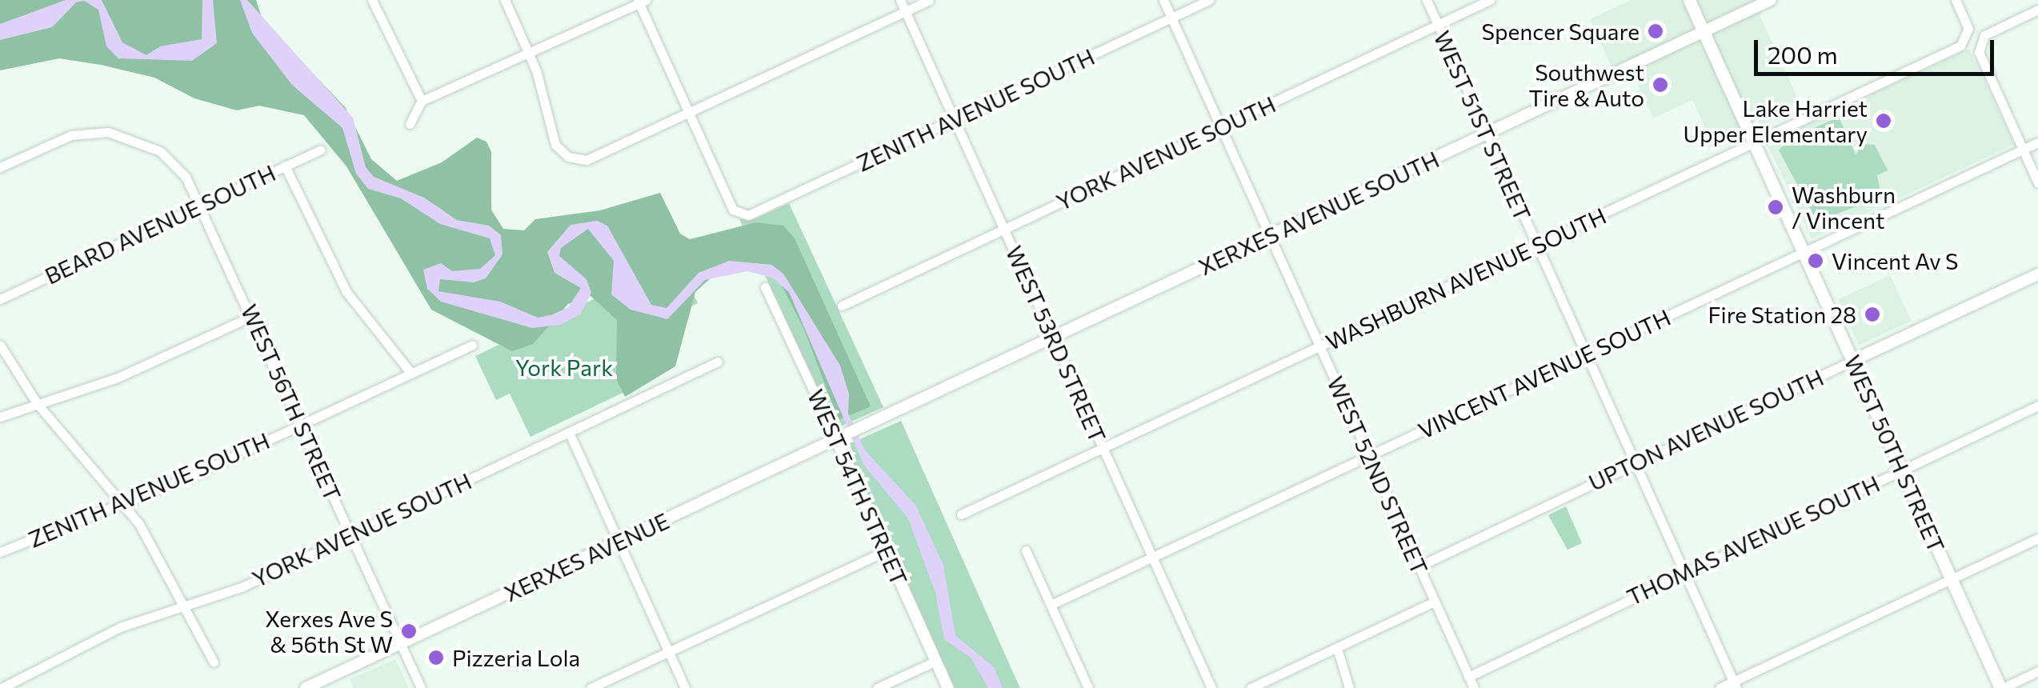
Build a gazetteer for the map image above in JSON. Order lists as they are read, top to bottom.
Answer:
{
  "streets": {
    "main road": ["WEST 50TH STREET"],
    "street": [
      "ZENITH AVENUE SOUTH",
      "WEST 51ST STREET",
      "YORK AVENUE SOUTH",
      "XERXES AVENUE SOUTH",
      "BEARD AVENUE SOUTH",
      "WASHBURN AVENUE SOUTH",
      "WEST 53RD STREET",
      "VINCENT AVENUE SOUTH",
      "WEST 56TH STREET",
      "UPTON AVENUE SOUTH",
      "WEST 52ND STREET",
      "WEST 54TH STREET",
      "THOMAS AVENUE SOUTH",
      "XERXES AVENUE"
    ]
  },
  "crossings": [
    ["ZENITH AVENUE SOUTH", "WEST 53RD STREET"],
    ["ZENITH AVENUE SOUTH", "WEST 56TH STREET"],
    ["ZENITH AVENUE SOUTH", "WEST 52ND STREET"],
    ["WEST 51ST STREET", "YORK AVENUE SOUTH"],
    ["WEST 51ST STREET", "XERXES AVENUE SOUTH"],
    ["WEST 51ST STREET", "WASHBURN AVENUE SOUTH"],
    ["WEST 51ST STREET", "VINCENT AVENUE SOUTH"],
    ["WEST 51ST STREET", "UPTON AVENUE SOUTH"],
    ["WEST 51ST STREET", "THOMAS AVENUE SOUTH"],
    ["YORK AVENUE SOUTH", "WEST 53RD STREET"],
    ["YORK AVENUE SOUTH", "WEST 56TH STREET"],
    ["YORK AVENUE SOUTH", "WEST 52ND STREET"],
    ["XERXES AVENUE SOUTH", "WEST 53RD STREET"],
    ["XERXES AVENUE SOUTH", "WEST 50TH STREET"],
    ["XERXES AVENUE SOUTH", "WEST 52ND STREET"],
    ["XERXES AVENUE SOUTH", "XERXES AVENUE"],
    ["BEARD AVENUE SOUTH", "WEST 56TH STREET"],
    ["WASHBURN AVENUE SOUTH", "WEST 53RD STREET"],
    ["WASHBURN AVENUE SOUTH", "WEST 50TH STREET"],
    ["WASHBURN AVENUE SOUTH", "WEST 52ND STREET"],
    ["WEST 53RD STREET", "VINCENT AVENUE SOUTH"],
    ["VINCENT AVENUE SOUTH", "WEST 50TH STREET"],
    ["VINCENT AVENUE SOUTH", "WEST 52ND STREET"],
    ["WEST 56TH STREET", "XERXES AVENUE"],
    ["UPTON AVENUE SOUTH", "WEST 50TH STREET"],
    ["UPTON AVENUE SOUTH", "WEST 52ND STREET"],
    ["WEST 50TH STREET", "THOMAS AVENUE SOUTH"],
    ["WEST 52ND STREET", "THOMAS AVENUE SOUTH"],
    ["WEST 54TH STREET", "XERXES AVENUE"]
  ],
  "parks": ["York Park"],
  "places": [
    "Spencer Square",
    "Southwest Tire & Auto",
    "Lake Harriet Upper Elementary",
    "Washburn / Vincent",
    "Vincent Av S",
    "Fire Station 28",
    "Xerxes Ave S & 56th St W",
    "Pizzeria Lola"
  ],
  "scale_bar": "200 m"
}
